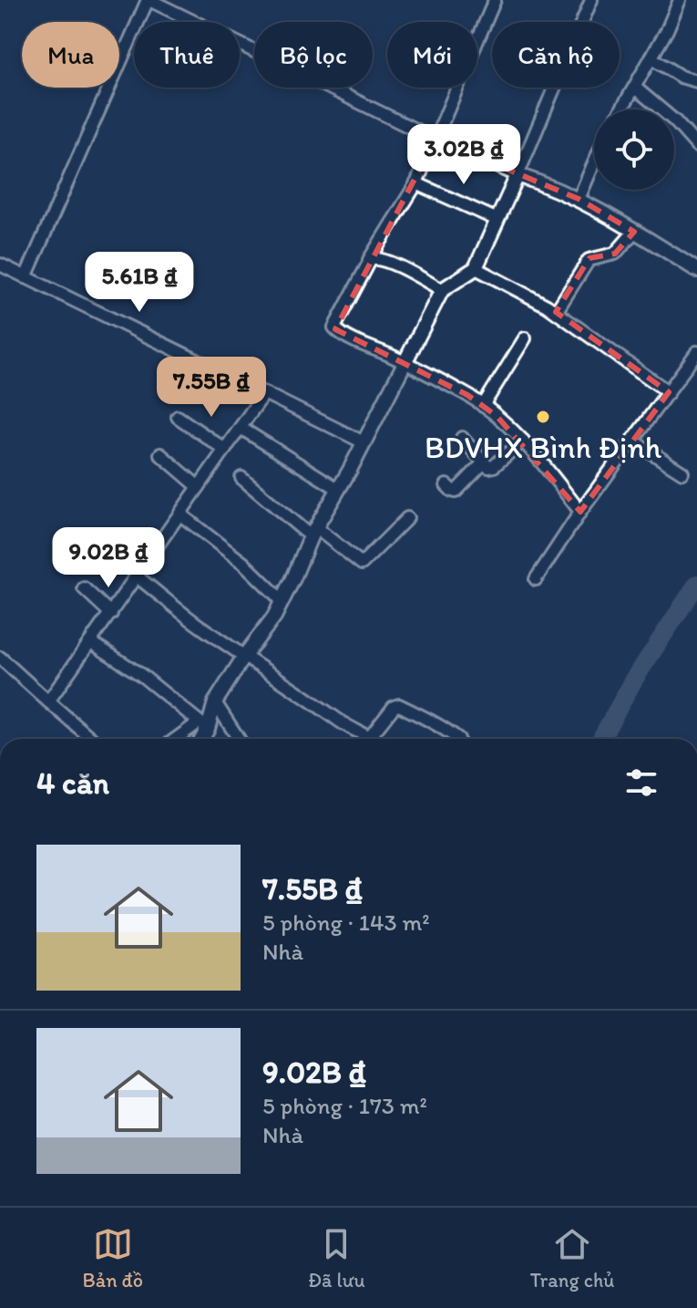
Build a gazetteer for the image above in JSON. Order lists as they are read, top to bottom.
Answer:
{
  "places": ["BDVHX Bình Định"],
  "page": {
    "chip": [
      "Mua",
      "Thuê",
      "Bộ lọc",
      "Mới",
      "Căn hộ"
    ],
    "price": [
      "3.02B ₫",
      "5.61B ₫",
      "7.55B ₫",
      "9.02B ₫"
    ],
    "heading": "4 căn",
    "list": [
      {
        "name": "7.55B ₫",
        "note": "5 phòng · 143 m² · Nhà"
      },
      {
        "name": "9.02B ₫",
        "note": "5 phòng · 173 m² · Nhà"
      }
    ],
    "tabs": ["Bản đồ", "Đã lưu", "Trang chủ"]
  }
}
